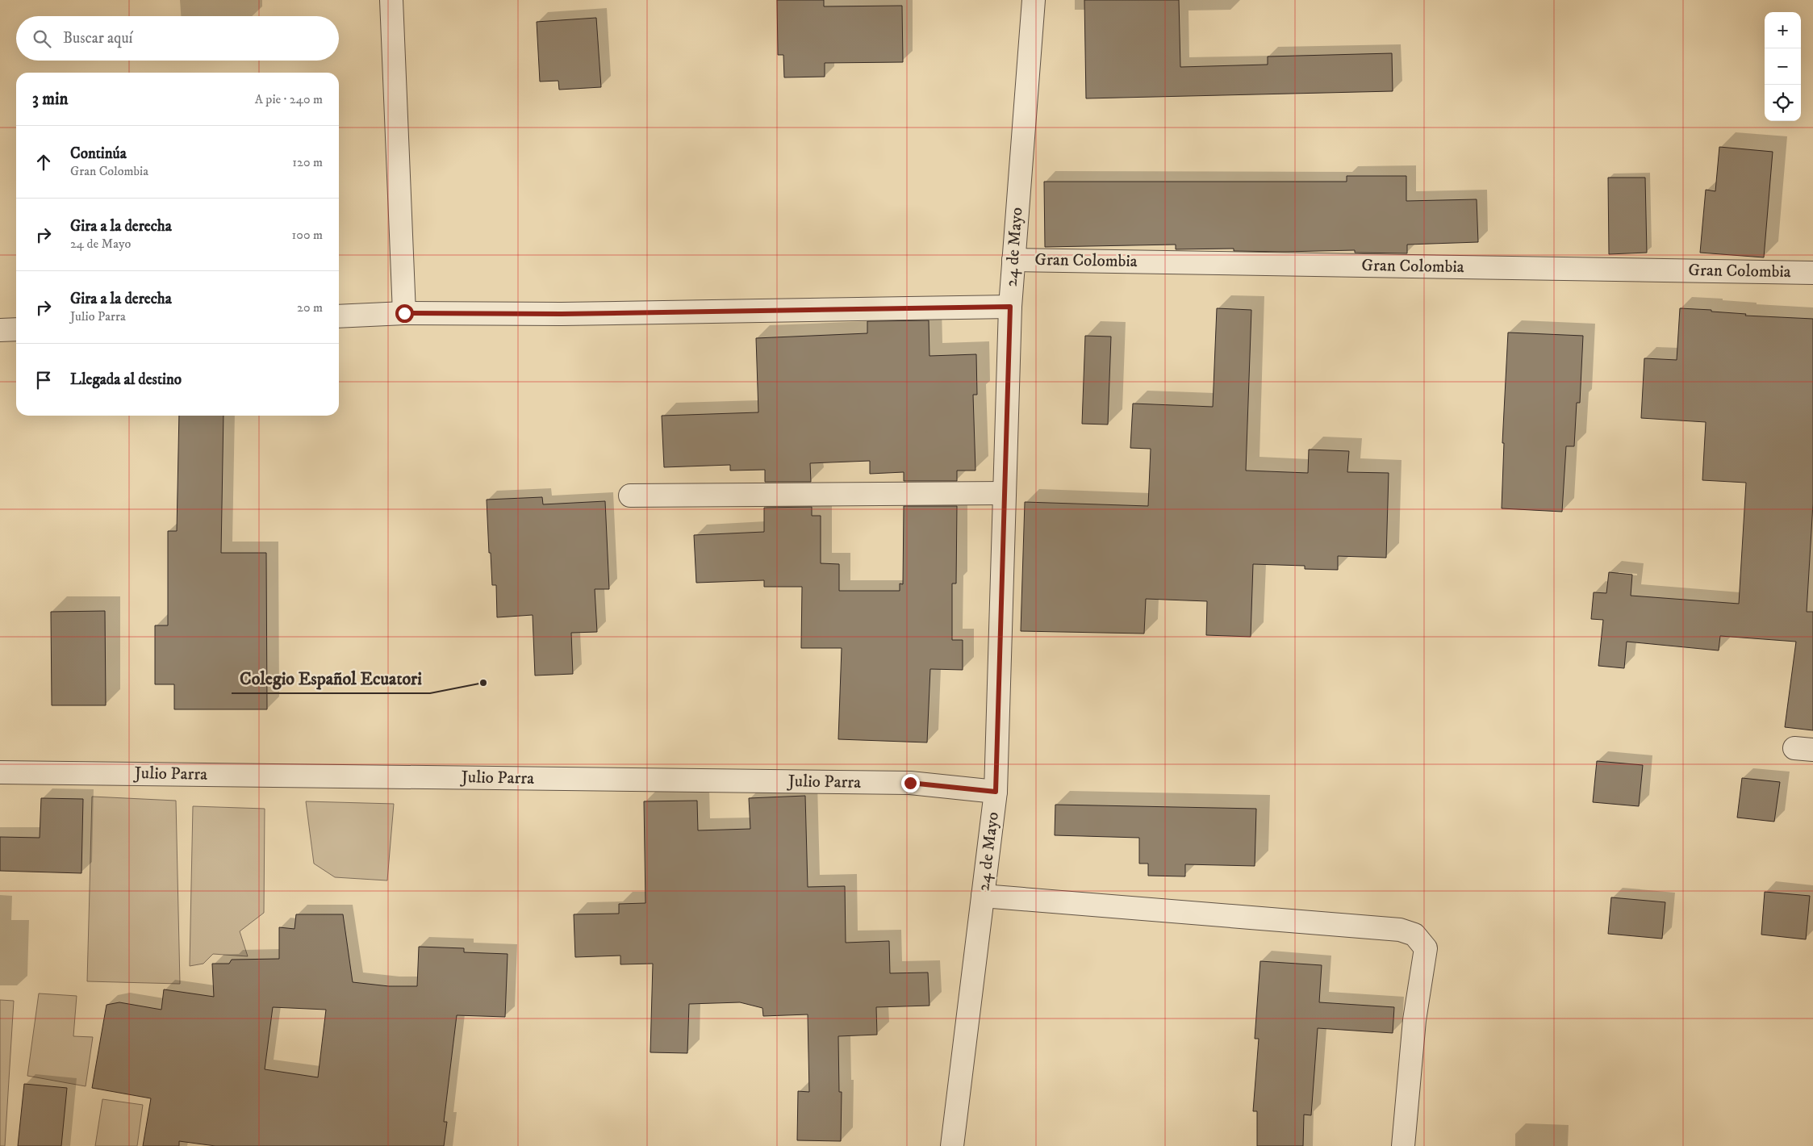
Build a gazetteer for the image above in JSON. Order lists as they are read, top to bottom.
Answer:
{
  "streets": {
    "street": ["24 de Mayo", "Gran Colombia", "Julio Parra"]
  },
  "crossings": [
    ["24 de Mayo", "Gran Colombia"],
    ["24 de Mayo", "Julio Parra"]
  ],
  "places": ["Colegio Español Ecuatori"],
  "page": {
    "map_buttons": ["+", "−"],
    "search": "Buscar aquí",
    "heading": ["3 min", "A pie · 240 m"],
    "list": [
      ["Continúa", "Gran Colombia", "120 m"],
      ["Gira a la derecha", "24 de Mayo", "100 m"],
      ["Gira a la derecha", "Julio Parra", "20 m"],
      "Llegada al destino"
    ]
  }
}
